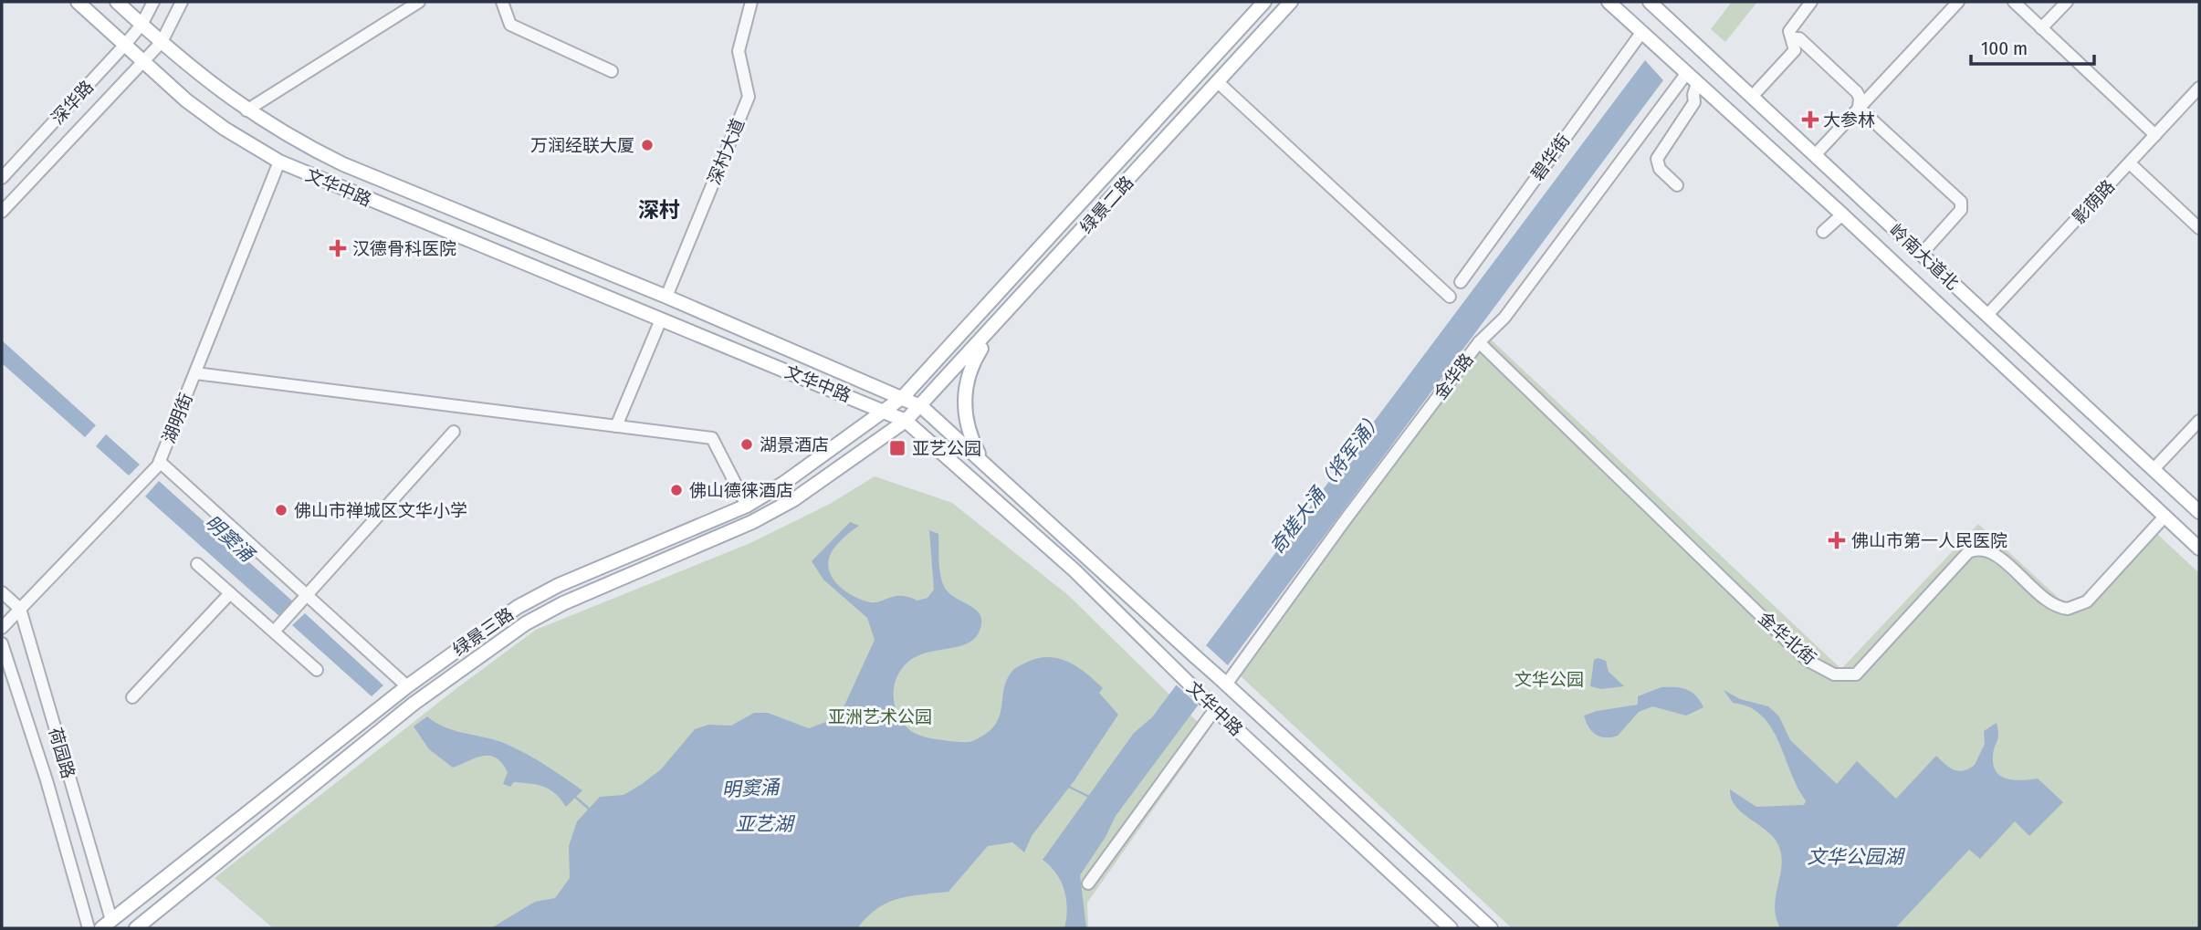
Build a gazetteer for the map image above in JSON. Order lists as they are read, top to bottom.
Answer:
{
  "streets": {
    "main road": [
      "文华中路",
      "绿景二路",
      "岭南大道北",
      "绿景三路"
    ],
    "street": [
      "深华路",
      "深村大道",
      "碧华街",
      "影荫路",
      "金华路",
      "湖明街",
      "金华北街",
      "荷园路"
    ]
  },
  "crossings": [
    ["深华路", "文华中路"],
    ["深村大道", "文华中路"],
    ["碧华街", "岭南大道北"],
    ["文华中路", "绿景二路"],
    ["文华中路", "金华路"],
    ["文华中路", "湖明街"],
    ["文华中路", "绿景三路"],
    ["影荫路", "岭南大道北"],
    ["绿景二路", "绿景三路"],
    ["岭南大道北", "金华路"],
    ["岭南大道北", "金华北街"],
    ["金华路", "金华北街"],
    ["湖明街", "荷园路"],
    ["绿景三路", "荷园路"]
  ],
  "districts": ["深村"],
  "water": [
    "奇槎大涌（将军涌）",
    "明窦涌",
    "亚艺湖",
    "文华公园湖"
  ],
  "parks": ["文华公园", "亚洲艺术公园"],
  "places": {
    "health": ["大参林", "汉德骨科医院", "佛山市第一人民医院"],
    "other": [
      "万润经联大厦",
      "湖景酒店",
      "佛山德徕酒店",
      "佛山市禅城区文华小学"
    ],
    "transit": ["亚艺公园"]
  },
  "scale_bar": "100 m"
}
